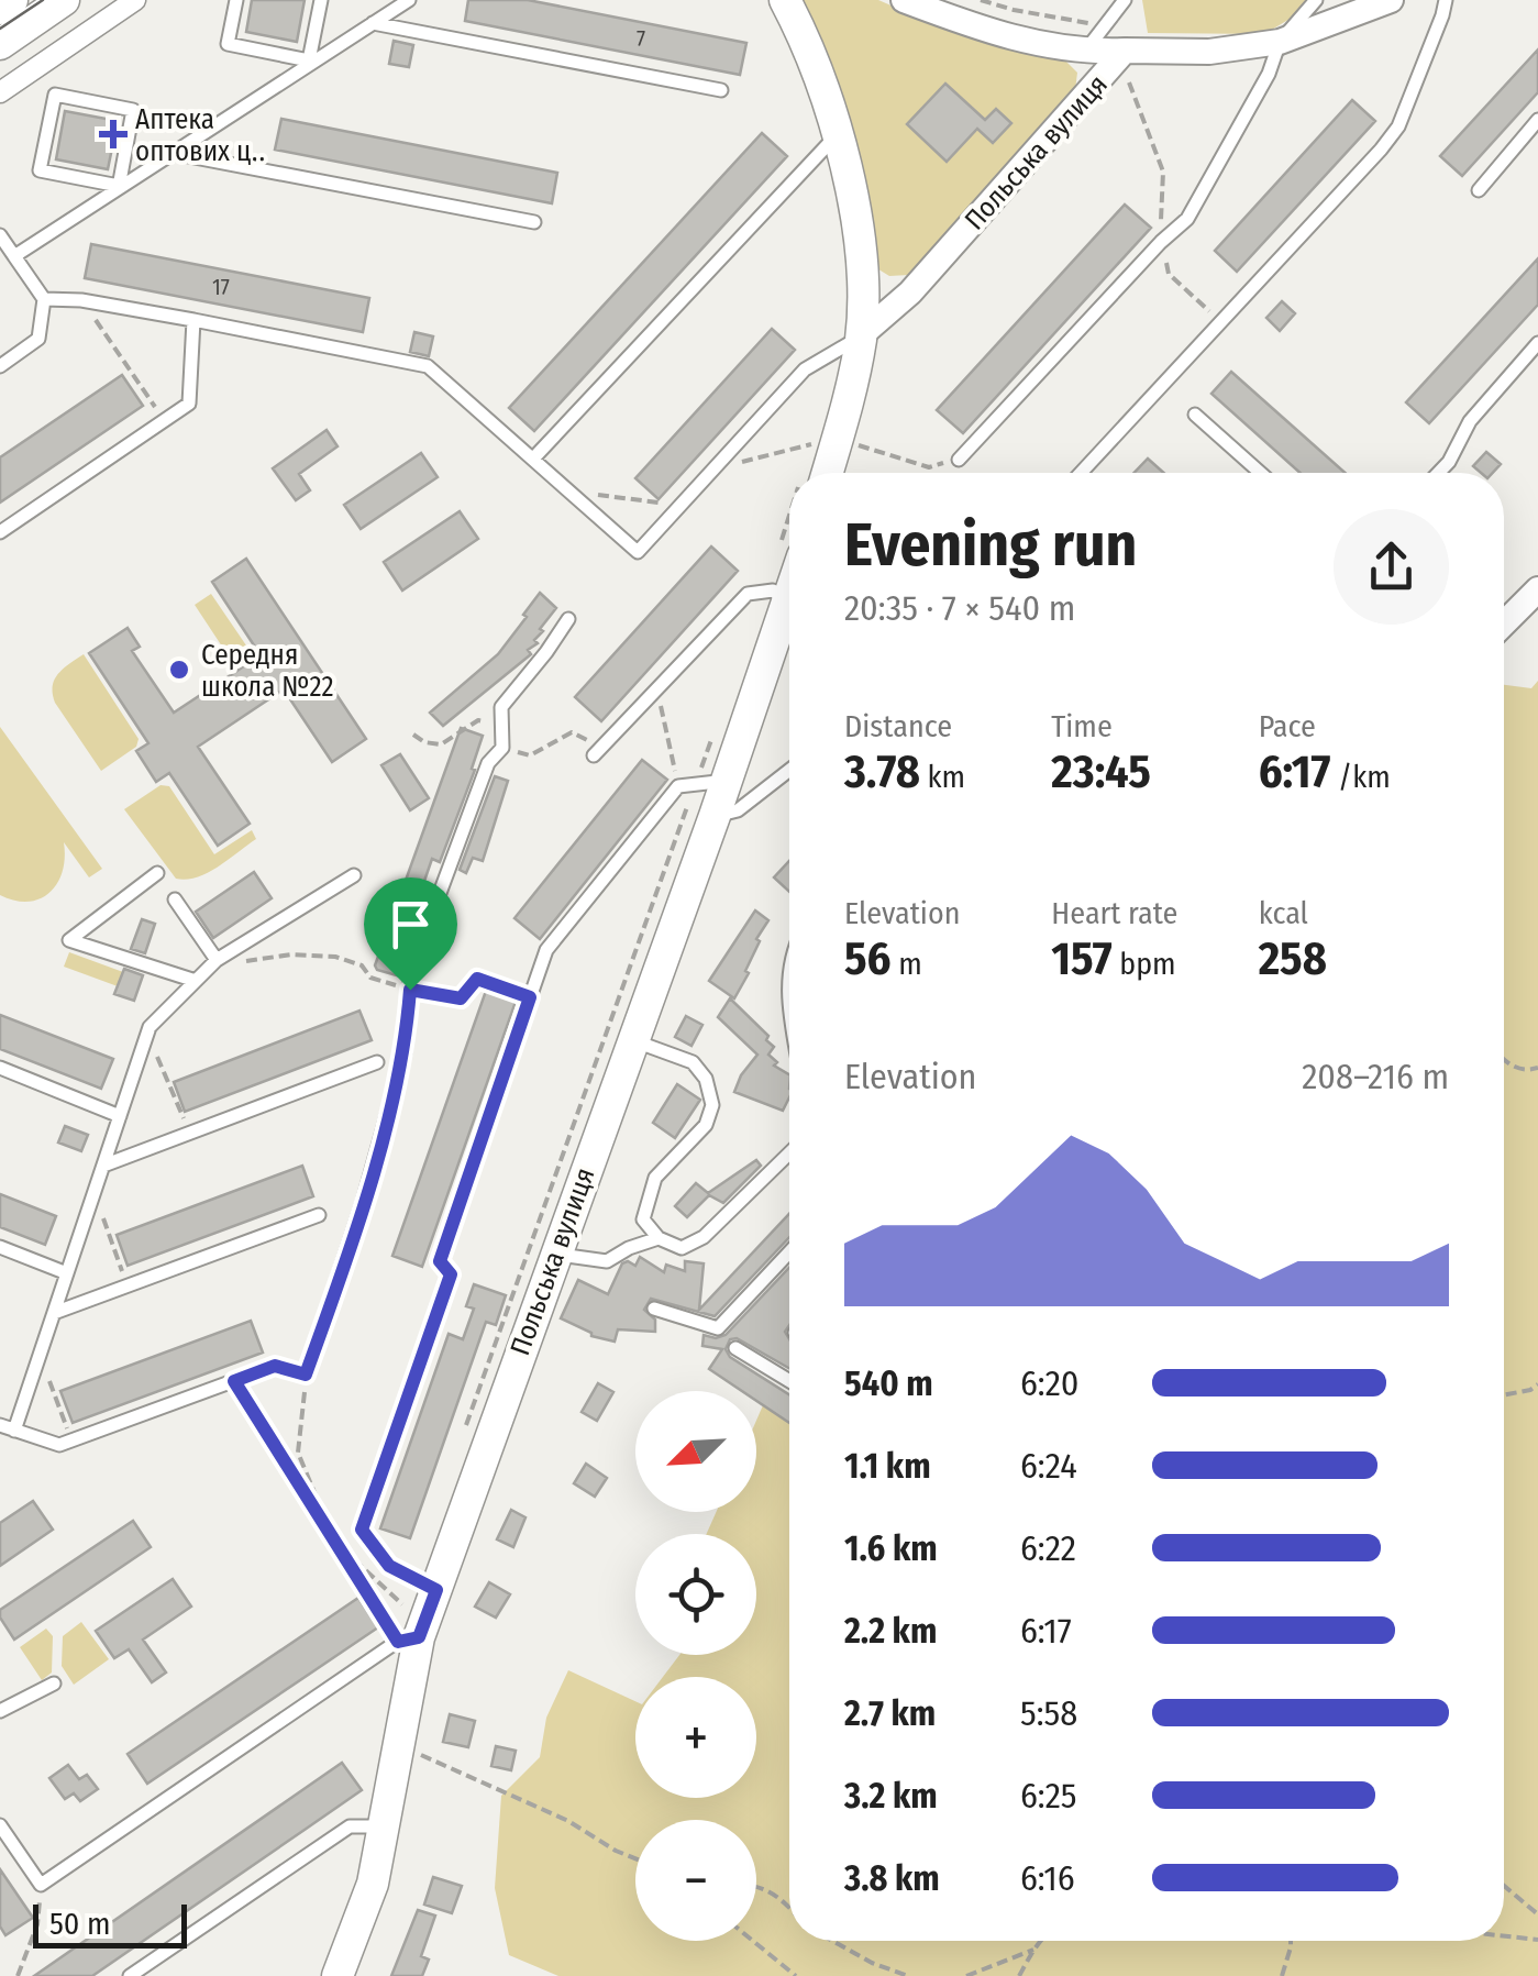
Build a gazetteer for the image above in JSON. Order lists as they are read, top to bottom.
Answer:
{
  "streets": {
    "street": ["Польська вулиця"]
  },
  "places": {
    "health": ["Аптека оптових ц‥"],
    "other": ["Середня школа №22"]
  },
  "house_numbers": ["7", "17"],
  "scale_bar": "50 m",
  "north": "bottom left",
  "page": {
    "heading": ["Evening run", "20:35 · 7 × 540 m"],
    "stats": [
      ["Distance", "3.78 km"],
      ["Time", "23:45"],
      ["Pace", "6:17 /km"],
      ["Elevation", "56 m"],
      ["Heart rate", "157 bpm"],
      ["kcal", "258"]
    ],
    "chart": ["Elevation", "208–216 m"],
    "list": [
      {
        "name": "540 m",
        "note": "6:20"
      },
      {
        "name": "1.1 km",
        "note": "6:24"
      },
      {
        "name": "1.6 km",
        "note": "6:22"
      },
      {
        "name": "2.2 km",
        "note": "6:17"
      },
      {
        "name": "2.7 km",
        "note": "5:58"
      },
      {
        "name": "3.2 km",
        "note": "6:25"
      },
      {
        "name": "3.8 km",
        "note": "6:16"
      }
    ],
    "map_buttons": ["+", "−"],
    "scale": "50 m"
  }
}
